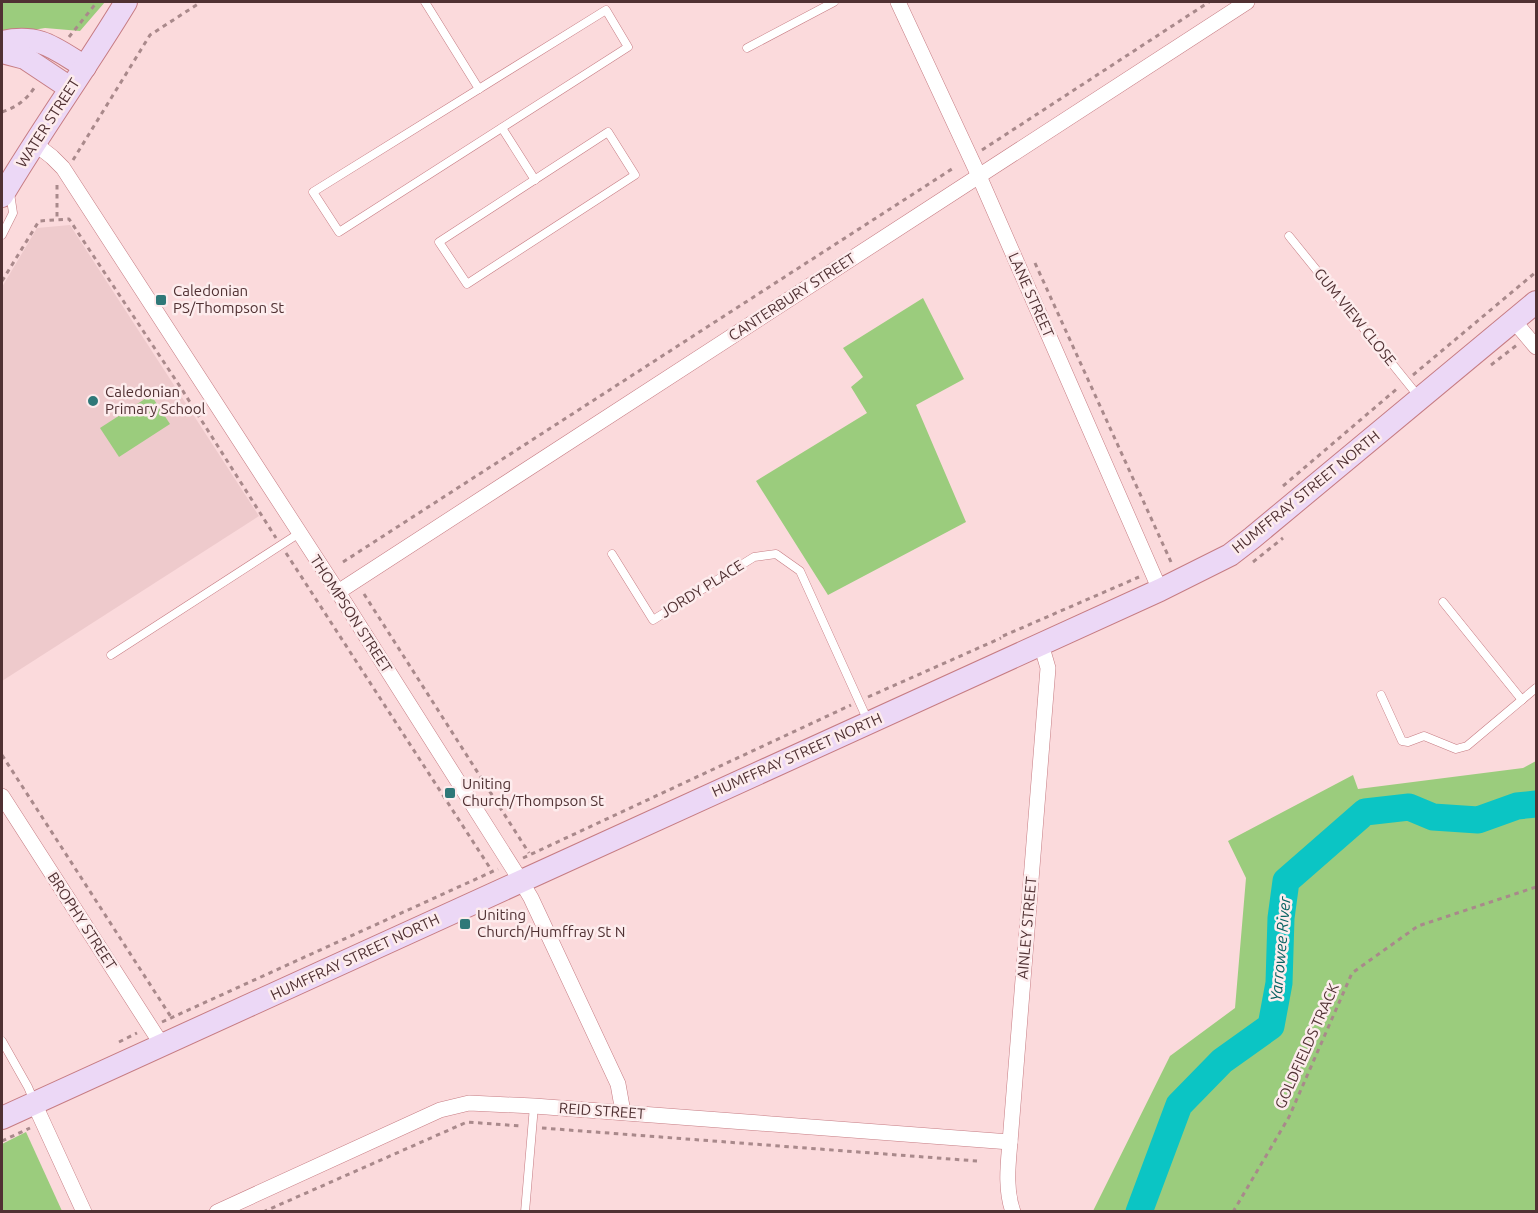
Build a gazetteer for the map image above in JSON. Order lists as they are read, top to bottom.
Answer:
{
  "streets": {
    "street": [
      "WATER STREET",
      "LANE STREET",
      "CANTERBURY STREET",
      "HUMFFRAY STREET NORTH",
      "THOMPSON STREET",
      "BROPHY STREET",
      "AINLEY STREET",
      "REID STREET"
    ],
    "lane": ["GUM VIEW CLOSE", "JORDY PLACE"],
    "path": ["GOLDFIELDS TRACK"]
  },
  "crossings": [
    ["WATER STREET", "THOMPSON STREET"],
    ["LANE STREET", "CANTERBURY STREET"],
    ["LANE STREET", "HUMFFRAY STREET NORTH"],
    ["CANTERBURY STREET", "THOMPSON STREET"],
    ["GUM VIEW CLOSE", "HUMFFRAY STREET NORTH"],
    ["HUMFFRAY STREET NORTH", "JORDY PLACE"],
    ["HUMFFRAY STREET NORTH", "THOMPSON STREET"],
    ["HUMFFRAY STREET NORTH", "BROPHY STREET"],
    ["HUMFFRAY STREET NORTH", "AINLEY STREET"],
    ["THOMPSON STREET", "REID STREET"],
    ["AINLEY STREET", "REID STREET"]
  ],
  "water": ["Yarrowee River"],
  "places": {
    "transit": ["Caledonian PS/Thompson St", "Uniting Church/Thompson St", "Uniting Church/Humffray St N"],
    "other": ["Caledonian Primary School"]
  }
}
